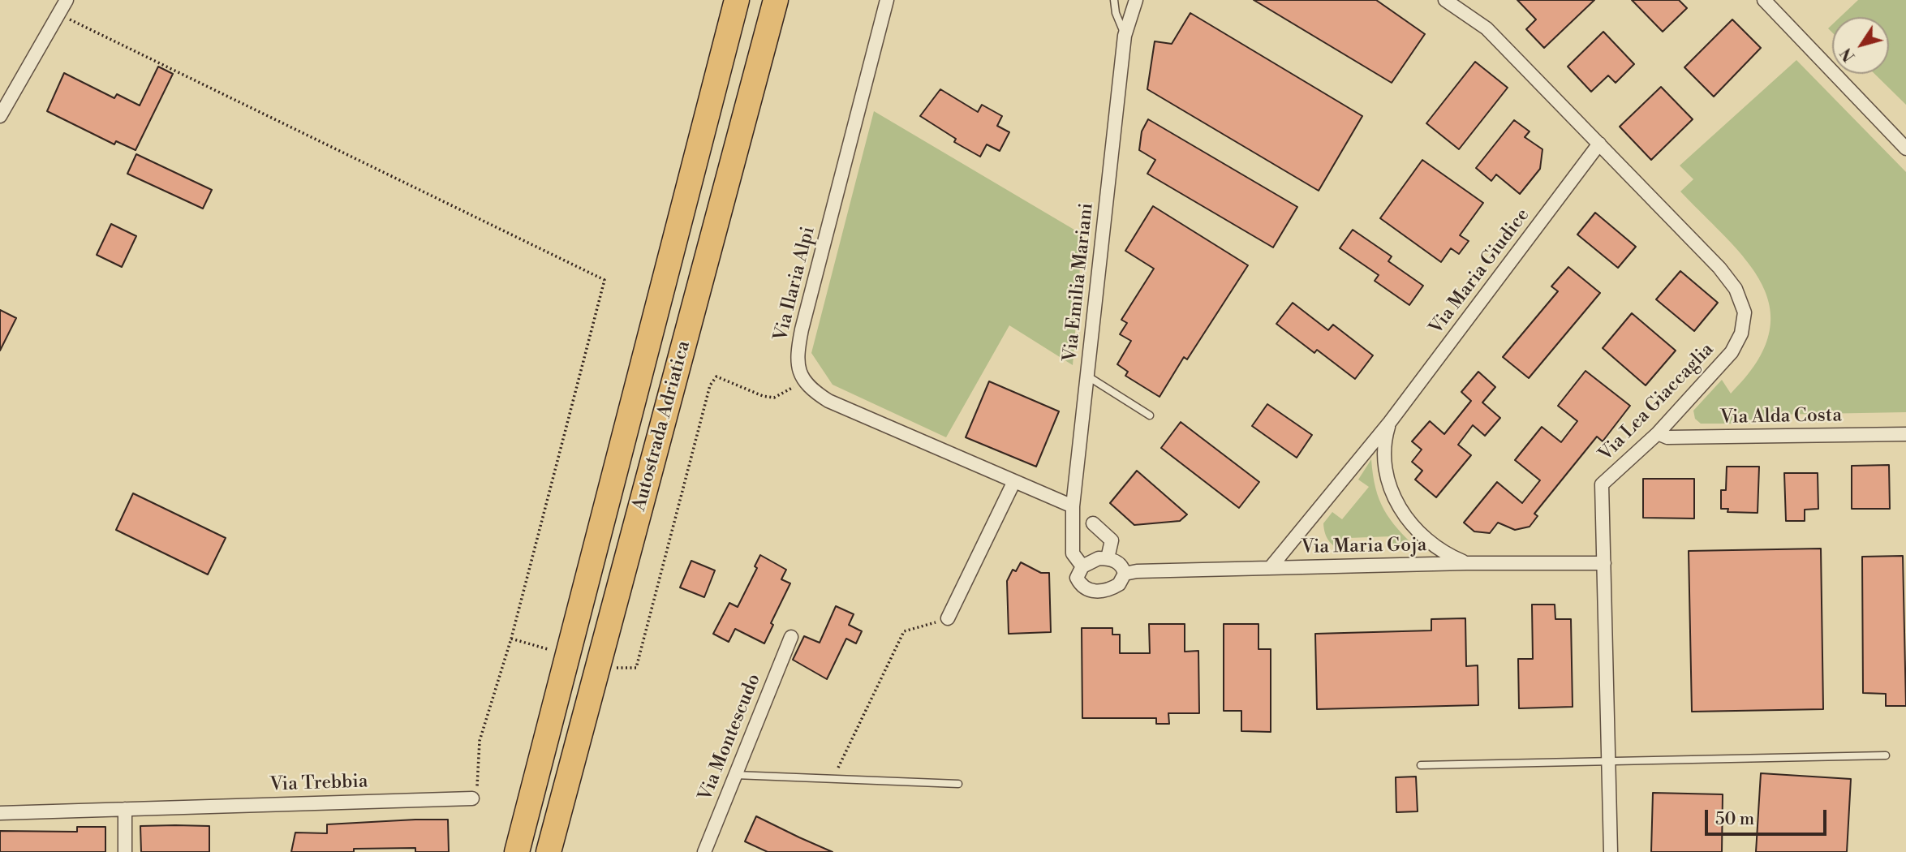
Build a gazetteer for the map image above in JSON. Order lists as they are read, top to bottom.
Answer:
{
  "streets": {
    "highway": ["Autostrada Adriatica"],
    "street": [
      "Via Maria Giudice",
      "Via Emilia Mariani",
      "Via Ilaria Alpi",
      "Via Lea Giaccaglia",
      "Via Alda Costa",
      "Via Maria Goja",
      "Via Montescudo",
      "Via Trebbia"
    ]
  },
  "crossings": [
    ["Via Maria Giudice", "Via Lea Giaccaglia"],
    ["Via Maria Giudice", "Via Maria Goja"],
    ["Via Emilia Mariani", "Via Maria Goja"],
    ["Via Lea Giaccaglia", "Via Alda Costa"],
    ["Via Lea Giaccaglia", "Via Maria Goja"]
  ],
  "scale_bar": "50 m",
  "north": "bottom left"
}
